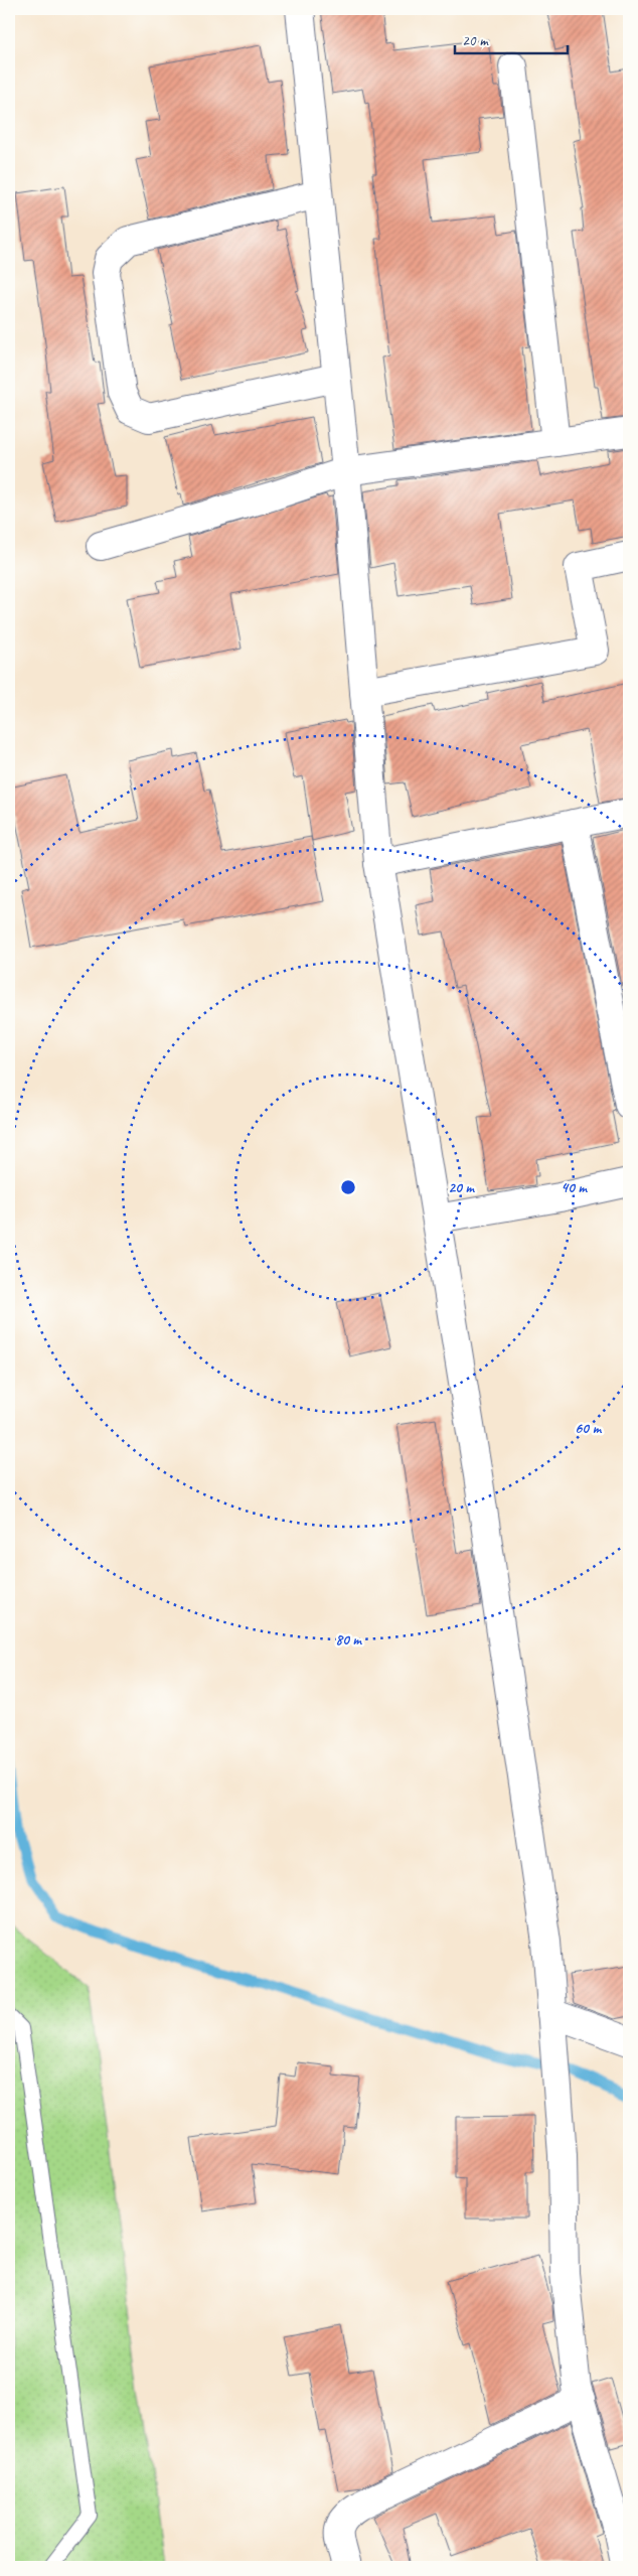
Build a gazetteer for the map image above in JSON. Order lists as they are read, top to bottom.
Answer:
{
  "scale_bar": "20 m",
  "rings": [
    "20 m",
    "40 m",
    "60 m",
    "80 m"
  ]
}
